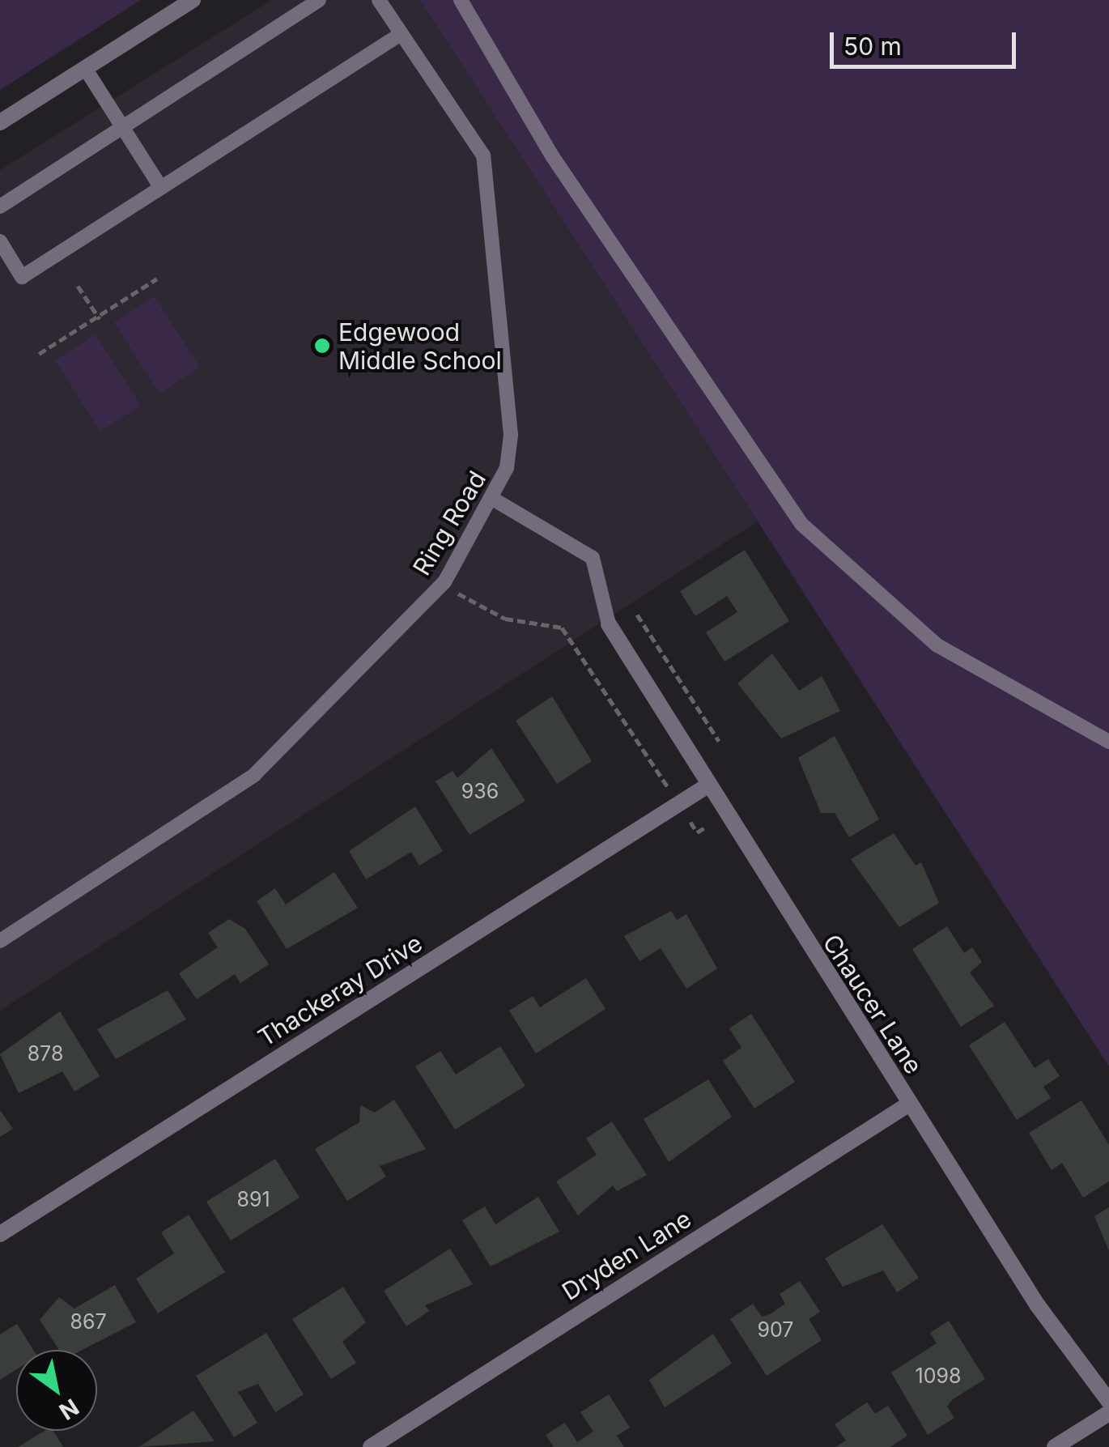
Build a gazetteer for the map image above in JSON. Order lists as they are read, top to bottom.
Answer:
{
  "streets": {
    "street": ["Thackeray Drive", "Chaucer Lane", "Dryden Lane"],
    "lane": ["Ring Road"]
  },
  "crossings": [
    ["Thackeray Drive", "Chaucer Lane"],
    ["Chaucer Lane", "Dryden Lane"]
  ],
  "places": ["Edgewood Middle School"],
  "house_numbers": [
    "936",
    "878",
    "891",
    "867",
    "907",
    "1098"
  ],
  "scale_bar": "50 m",
  "north": "bottom right"
}
